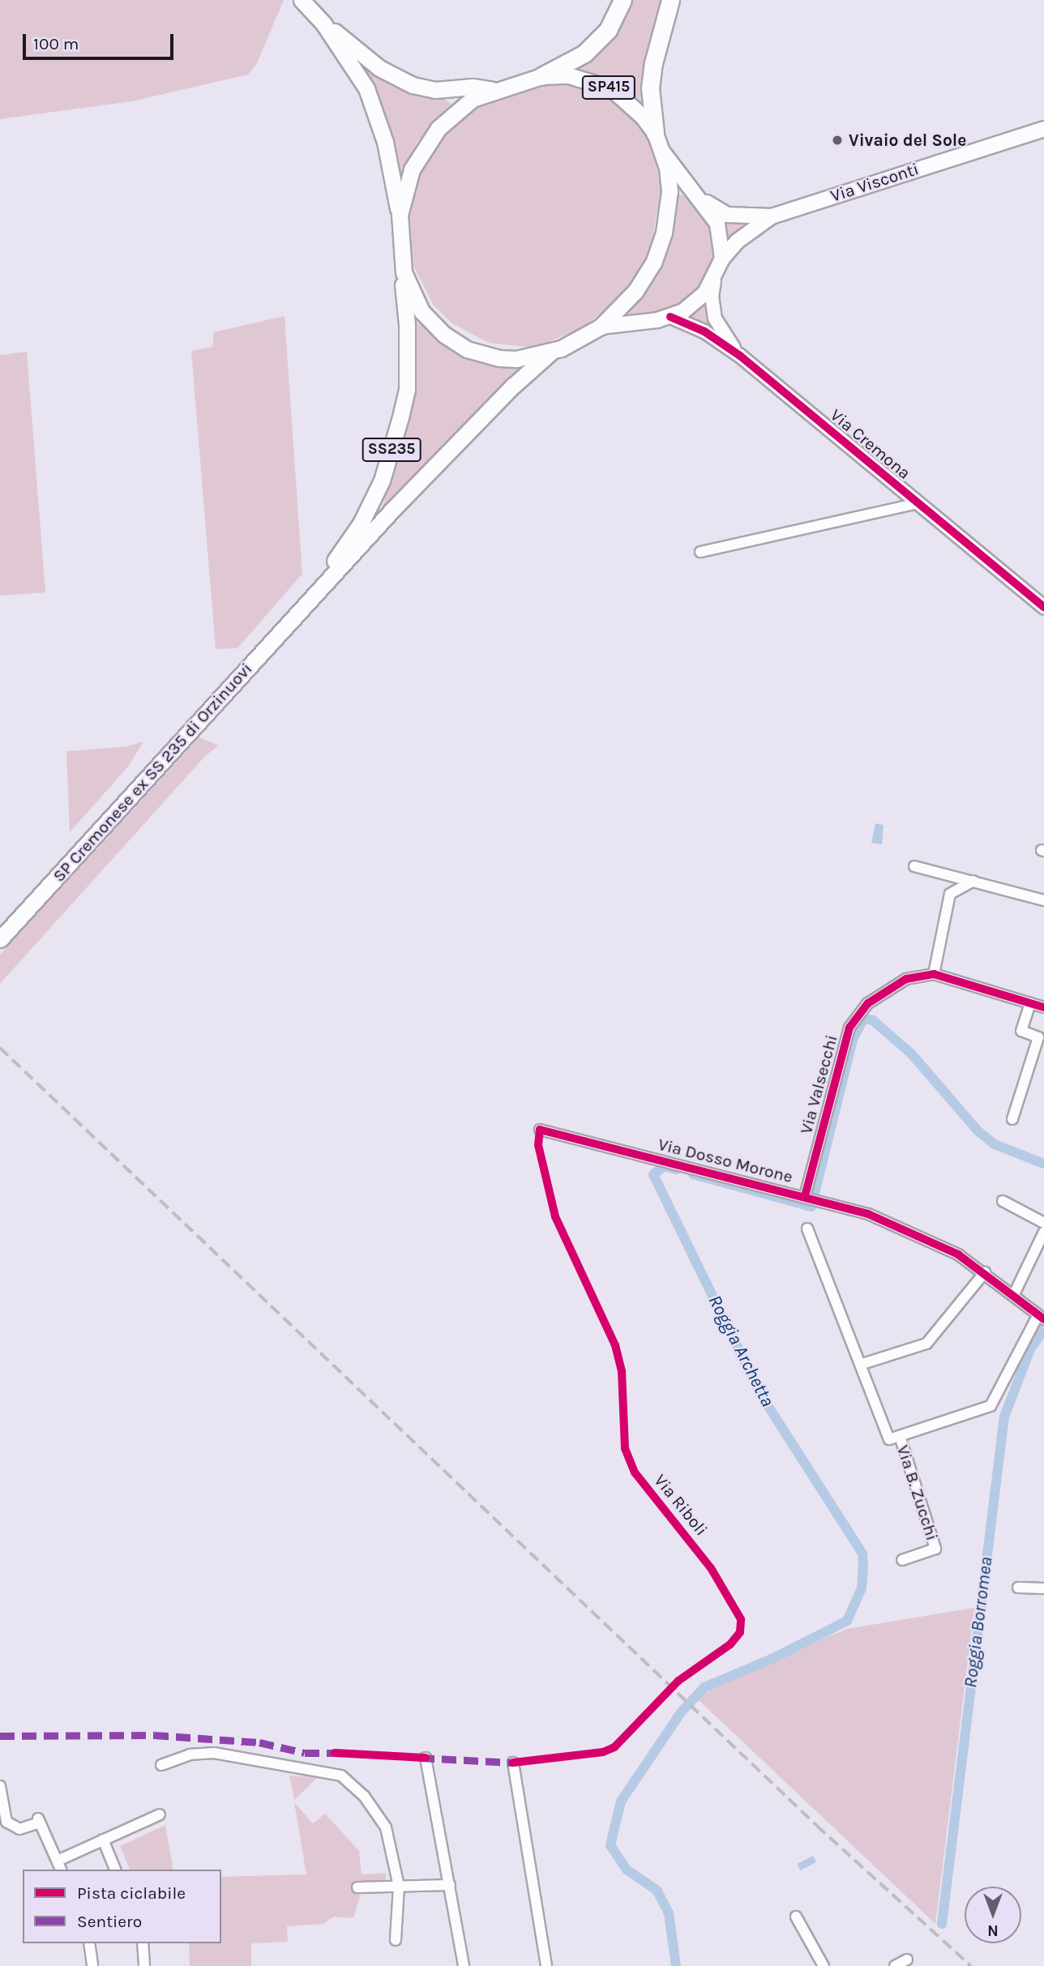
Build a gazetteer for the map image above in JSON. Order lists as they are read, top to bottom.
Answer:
{
  "streets": {
    "highway": ["SP415"],
    "main road": ["Via Visconti", "SS235", "SP Cremonese ex SS 235 di Orzinuovi"],
    "street": [
      "Via Cremona",
      "Via Valsecchi",
      "Via Dosso Morone",
      "Via B. Zucchi"
    ],
    "cycle path": ["Via Riboli"]
  },
  "crossings": [
    ["SP415", "SS235"],
    ["SS235", "SP Cremonese ex SS 235 di Orzinuovi"],
    ["Via Valsecchi", "Via Dosso Morone"],
    ["Via Dosso Morone", "Via B. Zucchi"]
  ],
  "water": ["Roggia Archetta", "Roggia Borromea"],
  "places": ["Vivaio del Sole"],
  "legend": ["Pista ciclabile", "Sentiero"],
  "scale_bar": "100 m",
  "north": "bottom"
}
